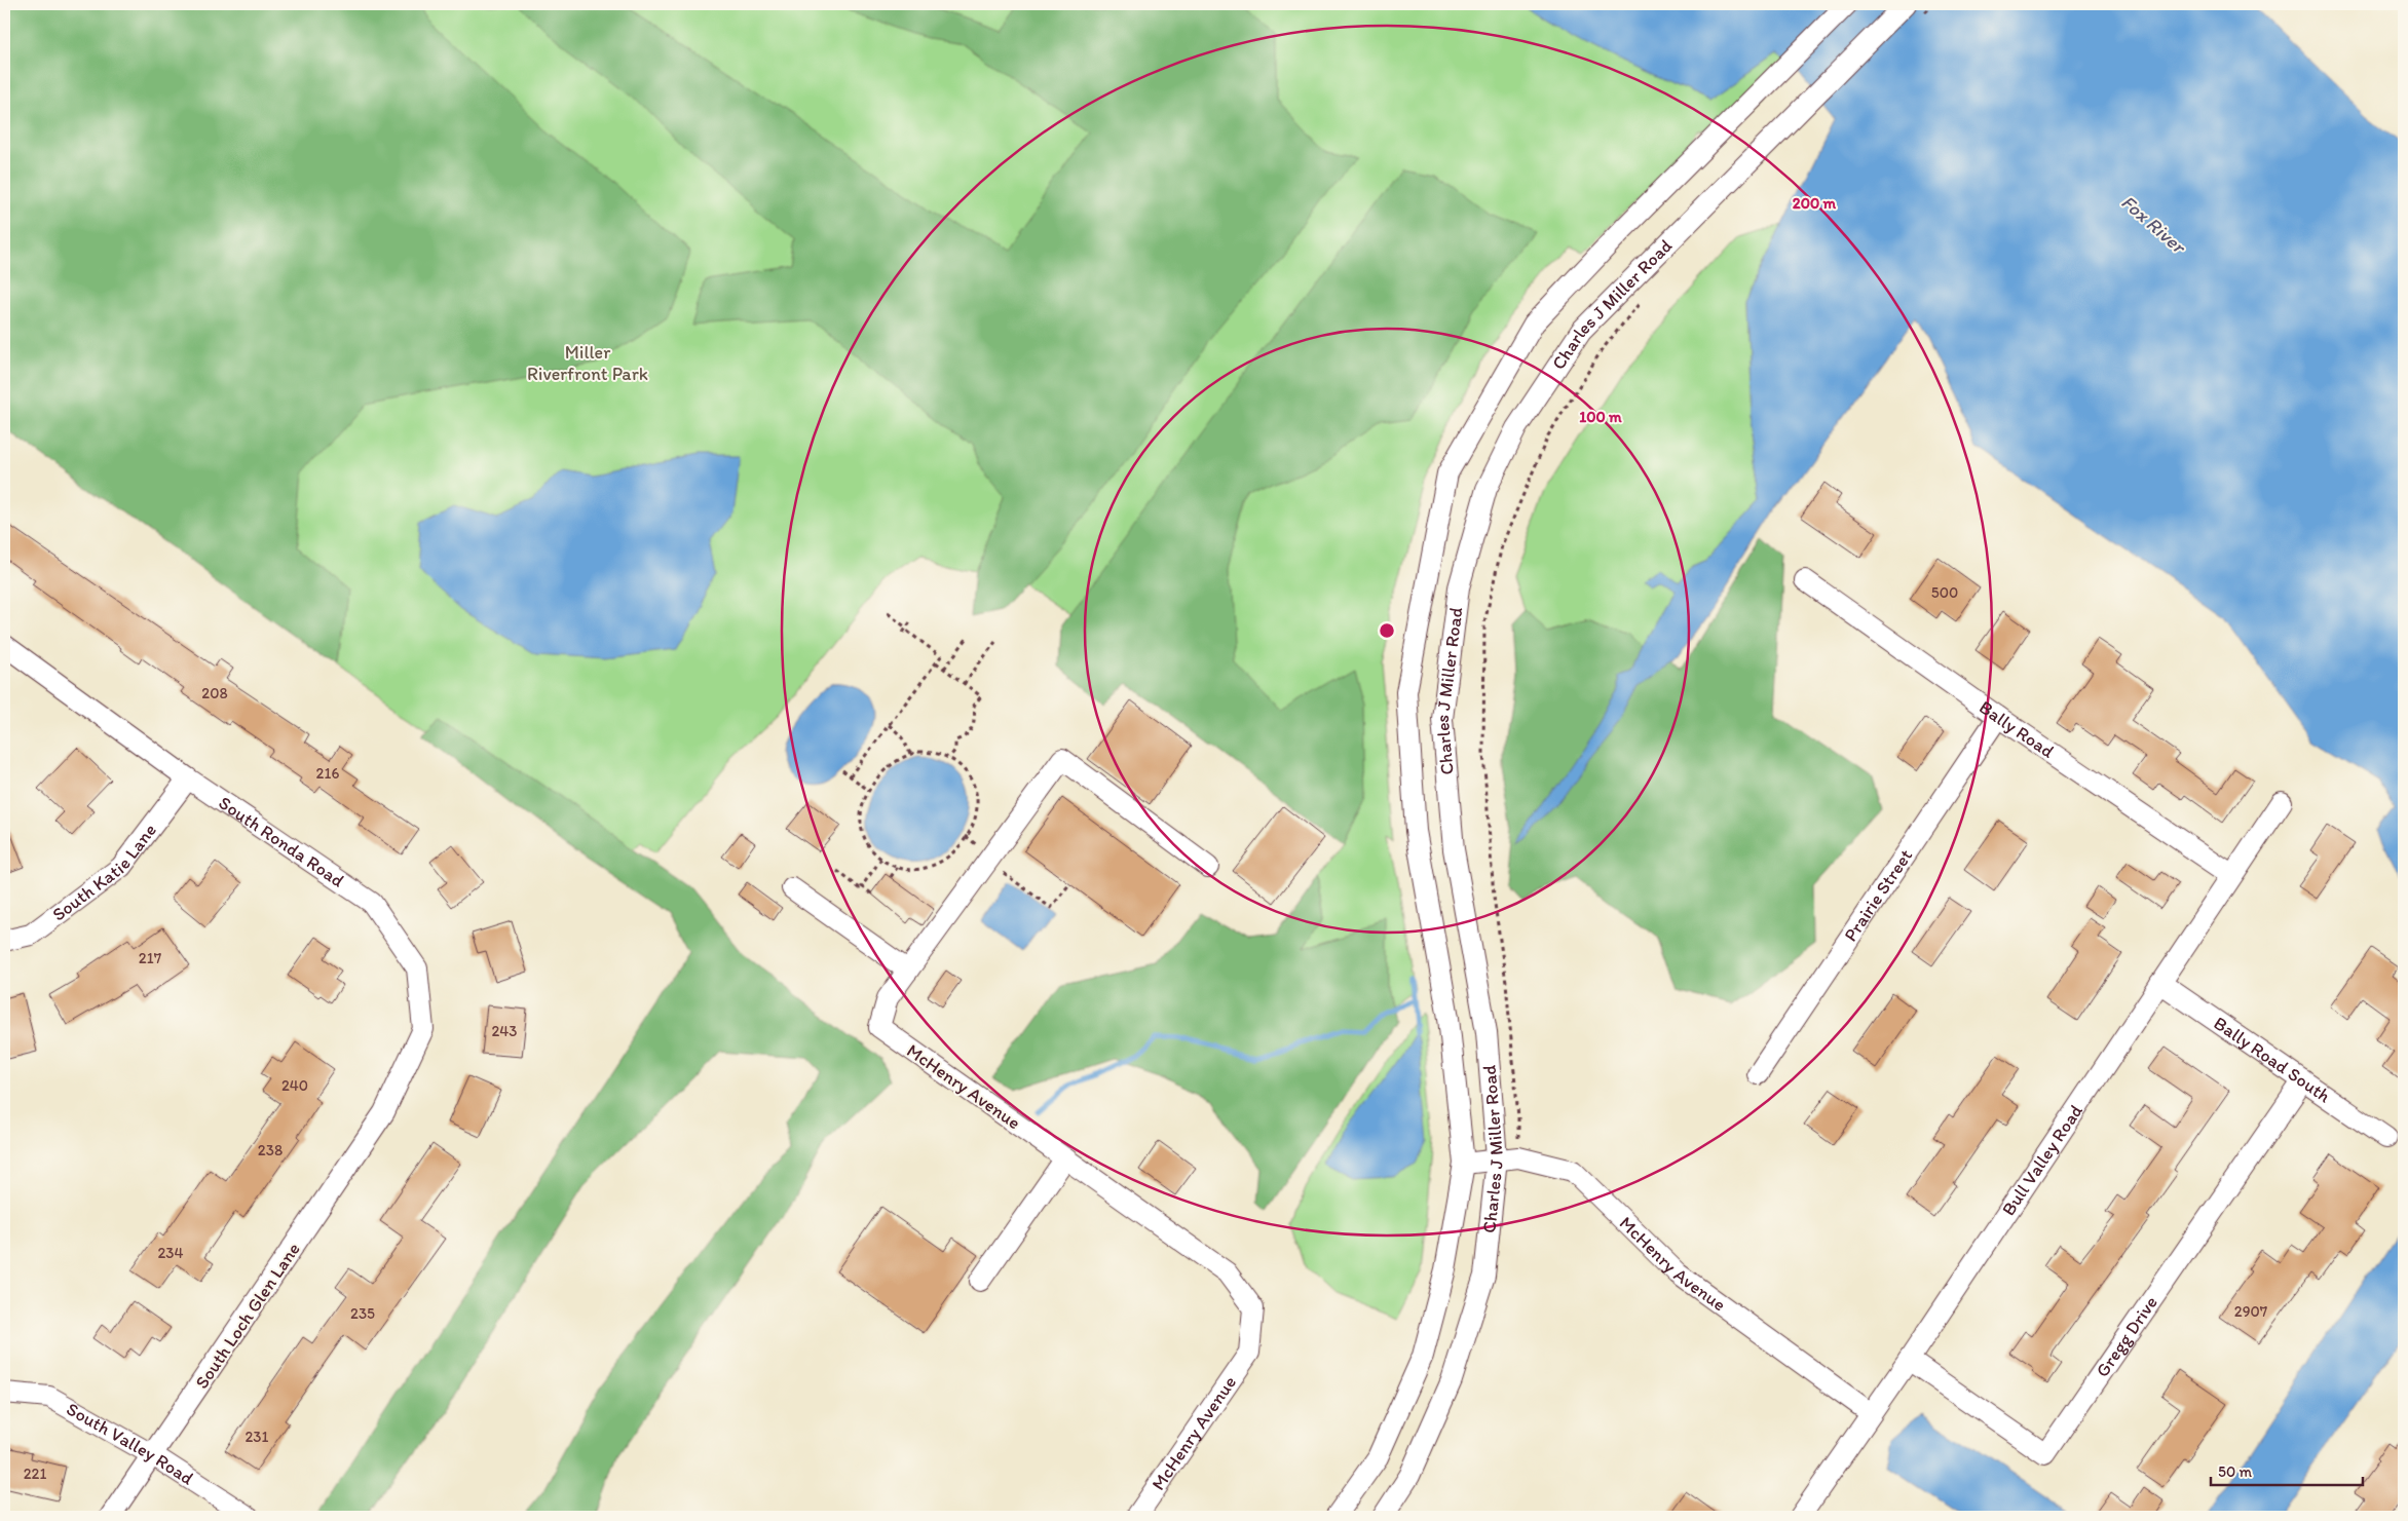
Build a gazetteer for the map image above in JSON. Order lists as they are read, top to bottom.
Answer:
{
  "streets": {
    "street": [
      "Charles J Miller Road",
      "Bally Road",
      "South Ronda Road",
      "South Katie Lane",
      "Prairie Street",
      "Bally Road South",
      "McHenry Avenue",
      "Bull Valley Road",
      "South Loch Glen Lane",
      "Gregg Drive",
      "South Valley Road"
    ]
  },
  "crossings": [
    ["Charles J Miller Road", "McHenry Avenue"],
    ["Bally Road", "Prairie Street"],
    ["Bally Road", "Bull Valley Road"],
    ["South Ronda Road", "South Katie Lane"],
    ["South Ronda Road", "South Loch Glen Lane"],
    ["Bally Road South", "Bull Valley Road"],
    ["Bally Road South", "Gregg Drive"],
    ["McHenry Avenue", "Bull Valley Road"],
    ["Bull Valley Road", "Gregg Drive"],
    ["South Loch Glen Lane", "South Valley Road"]
  ],
  "water": ["Fox River"],
  "parks": ["Miller Riverfront Park"],
  "house_numbers": [
    "500",
    "208",
    "216",
    "217",
    "243",
    "240",
    "238",
    "234",
    "2907",
    "235",
    "231",
    "221"
  ],
  "scale_bar": "50 m",
  "rings": ["200 m", "100 m"]
}
